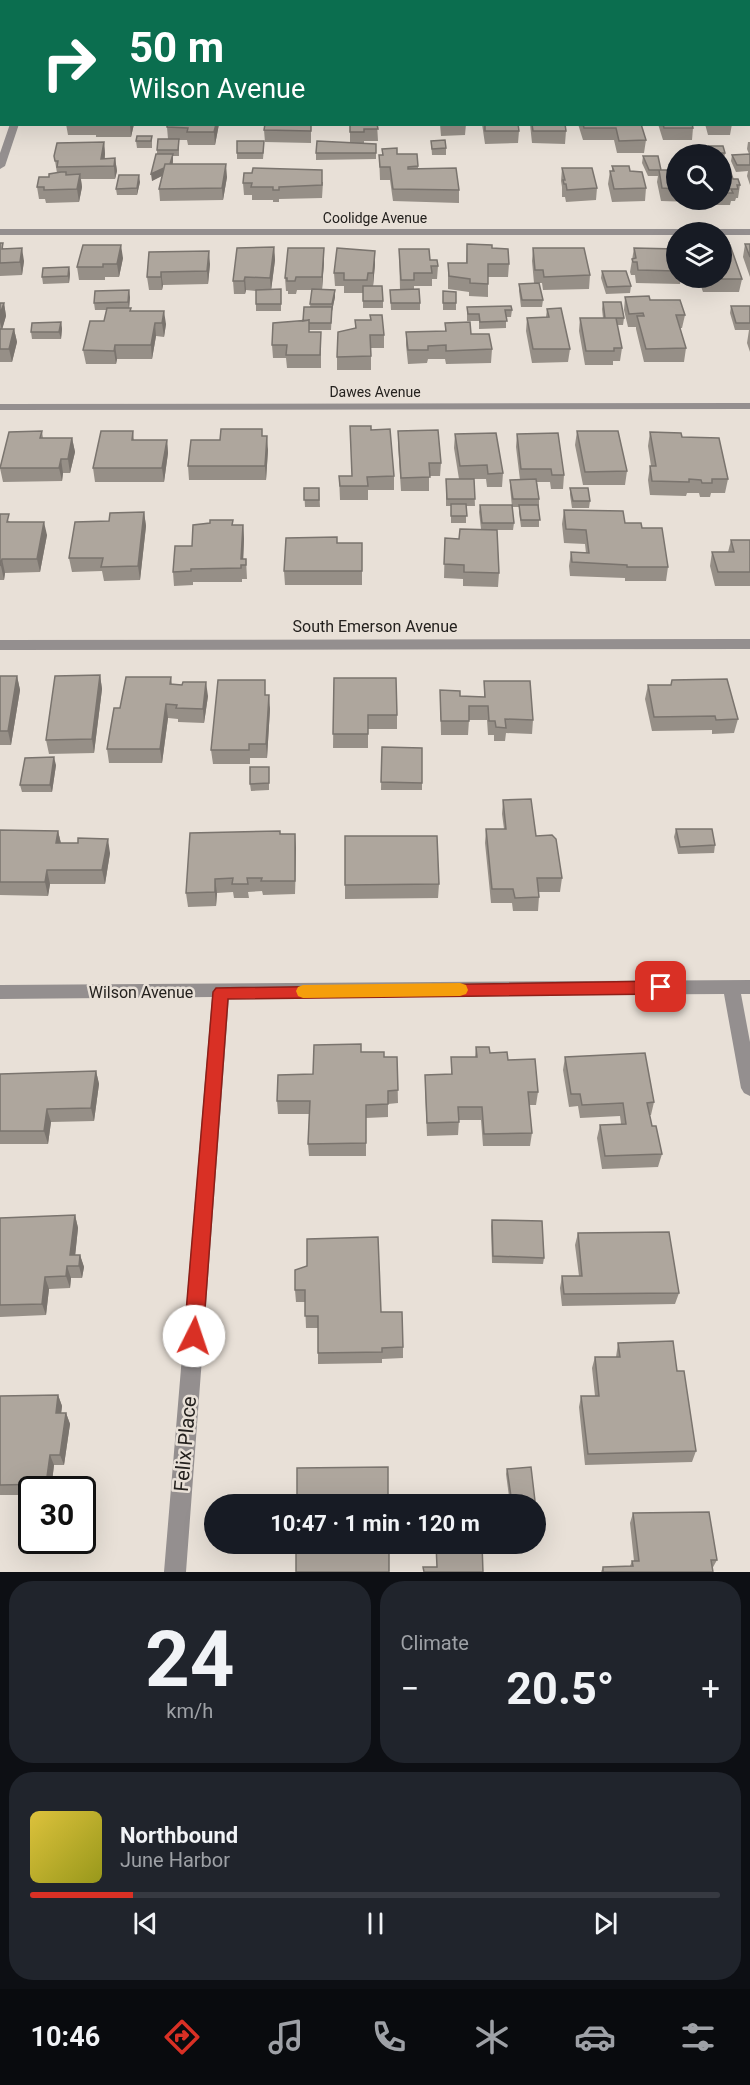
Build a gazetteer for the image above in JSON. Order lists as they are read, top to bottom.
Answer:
{
  "streets": {
    "street": [
      "Coolidge Avenue",
      "Dawes Avenue",
      "South Emerson Avenue",
      "Wilson Avenue",
      "Felix Place"
    ]
  },
  "crossings": [
    ["Wilson Avenue", "Felix Place"]
  ],
  "page": {
    "turn": ["50 m", "Wilson Avenue"],
    "limit": "30",
    "trip": "10:47 · 1 min · 120 m",
    "tile": [
      ["24", "km/h"],
      "Climate"
    ],
    "heat": ["−", "20.5°", "+"],
    "song": ["Northbound", "June Harbor"],
    "tabs": "10:46"
  }
}
